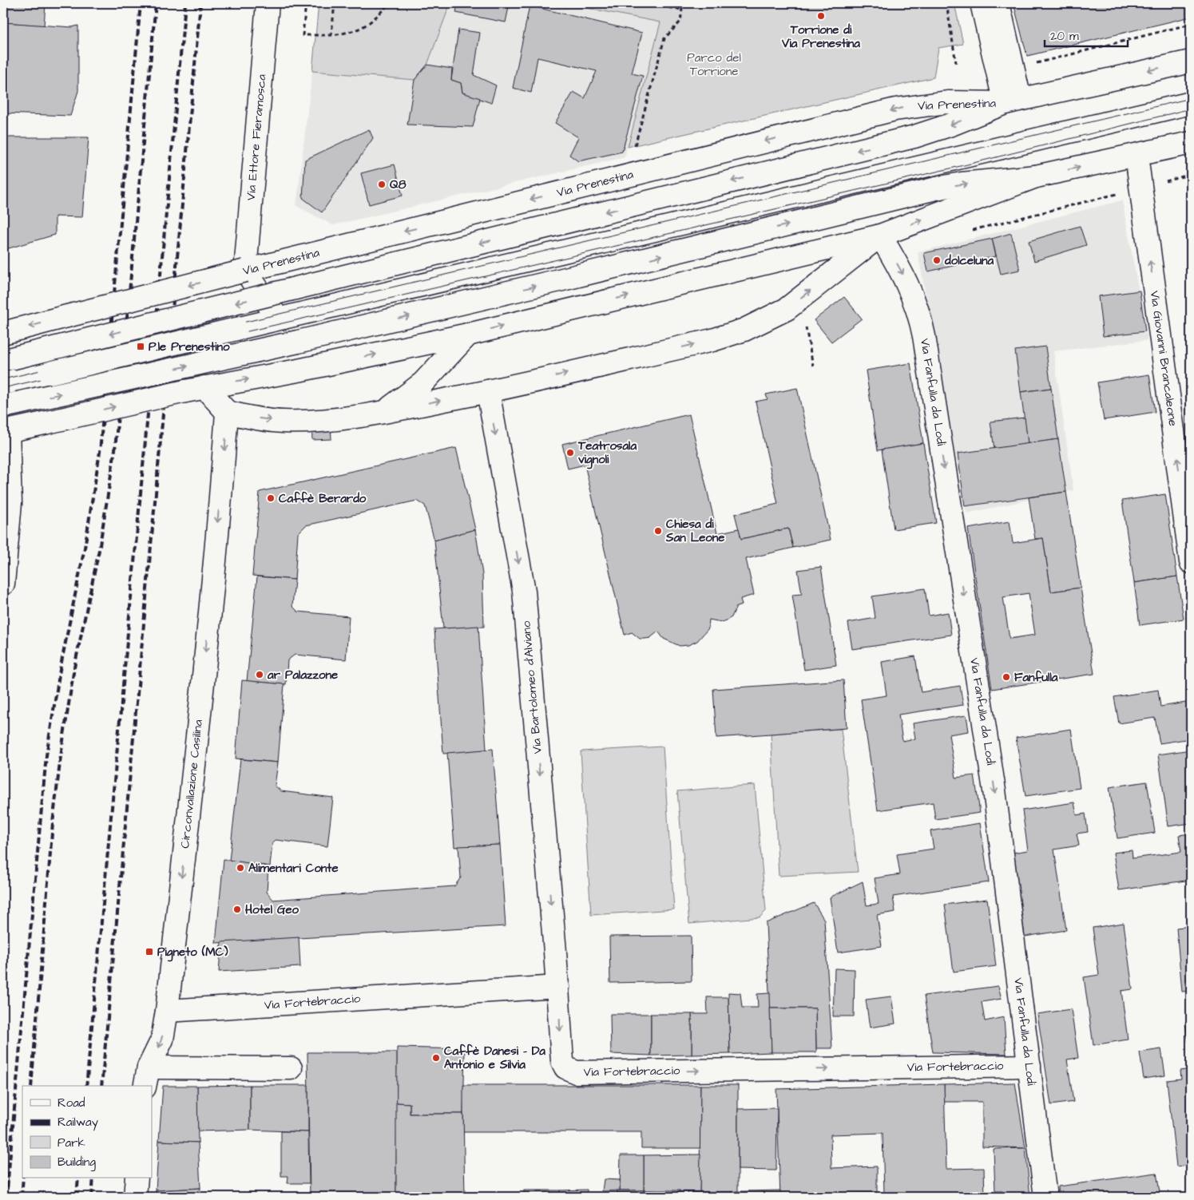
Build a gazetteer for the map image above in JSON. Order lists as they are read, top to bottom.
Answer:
{
  "streets": {
    "main road": [
      "Via Prenestina",
      "Via Ettore Fieramosca",
      "Via Giovanni Brancaleone",
      "Via Fanfulla da Lodi",
      "Via Bartolomeo d'Alviano",
      "Circonvallazione Casilina",
      "Via Fortebraccio"
    ]
  },
  "crossings": [
    ["Via Prenestina", "Via Ettore Fieramosca"],
    ["Via Fanfulla da Lodi", "Via Fortebraccio"],
    ["Via Bartolomeo d'Alviano", "Via Fortebraccio"],
    ["Circonvallazione Casilina", "Via Fortebraccio"]
  ],
  "one_way": [
    "Via Giovanni Brancaleone",
    "Via Fanfulla da Lodi",
    "Via Bartolomeo d'Alviano",
    "Circonvallazione Casilina",
    "Via Fortebraccio"
  ],
  "parks": ["Parco del Torrione"],
  "places": {
    "other": [
      "Torrione di Via Prenestina",
      "Q8",
      "dolceluna",
      "Teatrosala vignoli",
      "Caffè Berardo",
      "Chiesa di San Leone",
      "ar Palazzone",
      "Fanfulla",
      "Alimentari Conte",
      "Hotel Geo",
      "Caffè Danesi - Da Antonio e Silvia"
    ],
    "transit": ["P.le Prenestino", "Pigneto (MC)"]
  },
  "legend": [
    "Road",
    "Railway",
    "Park",
    "Building"
  ],
  "scale_bar": "20 m"
}
